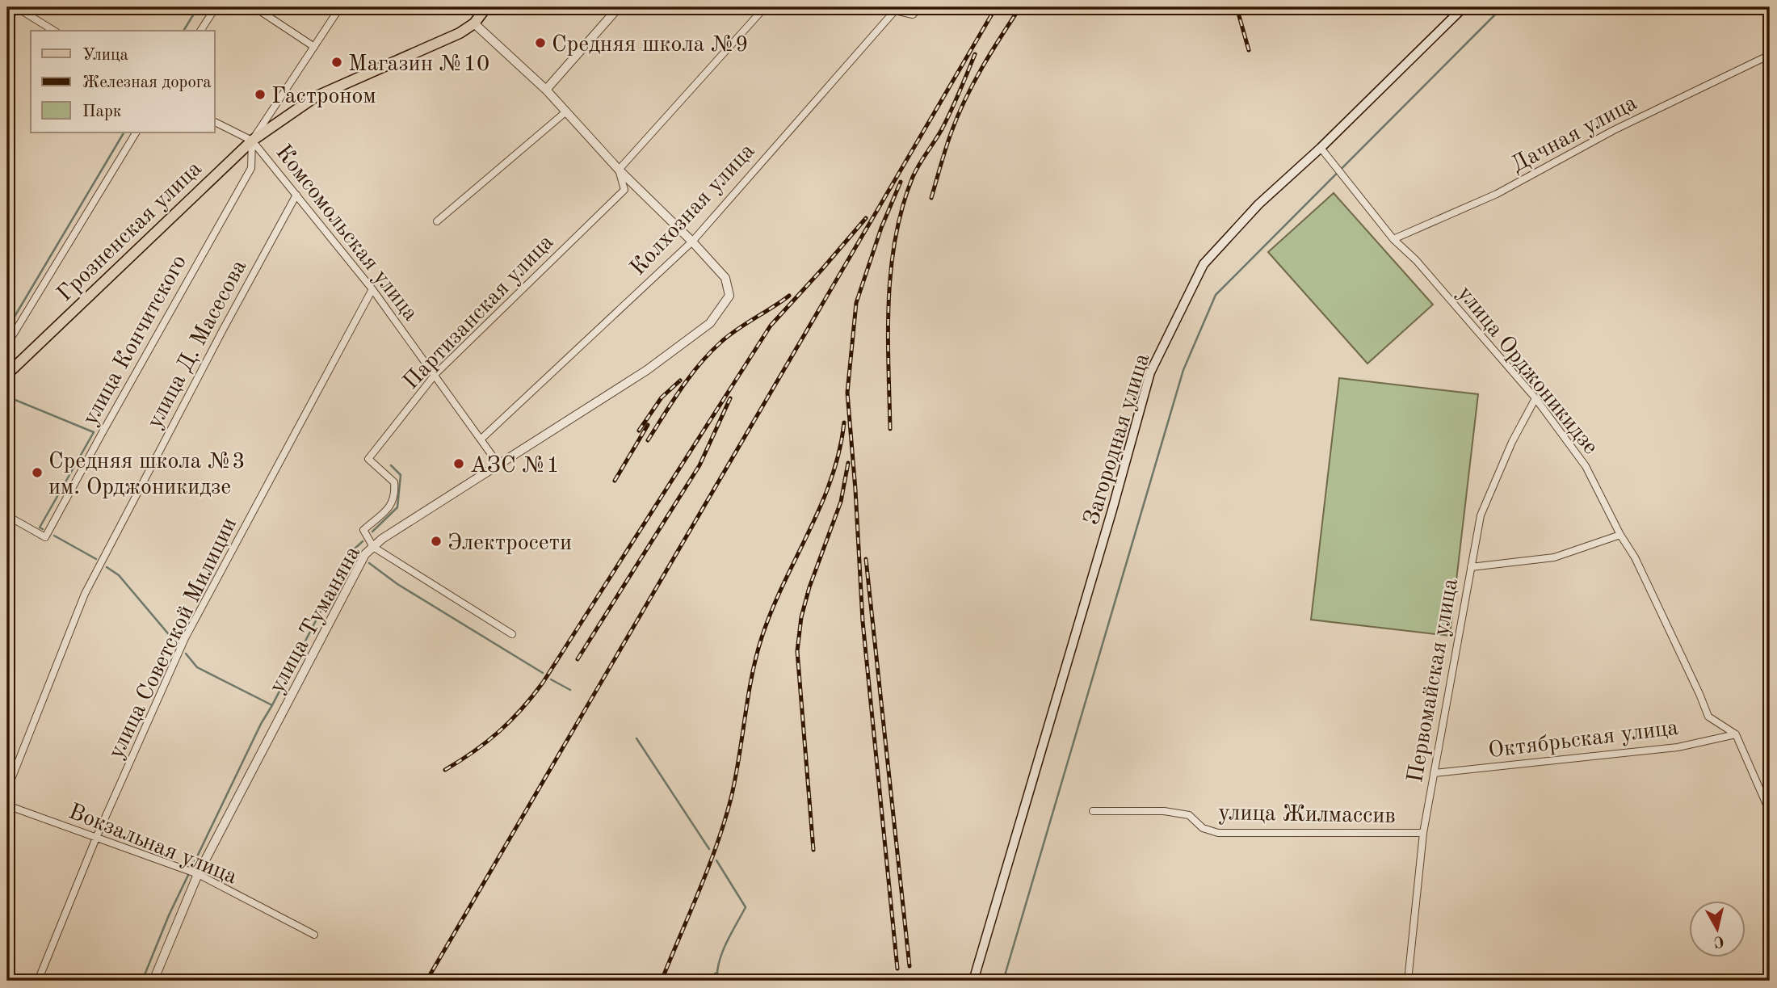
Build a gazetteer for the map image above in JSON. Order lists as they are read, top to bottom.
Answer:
{
  "streets": {
    "main road": ["Грозненская улица", "Загородная улица"],
    "street": [
      "Дачная улица",
      "Колхозная улица",
      "Комсомольская улица",
      "Партизанская улица",
      "улица Кончитского",
      "улица Д. Масесова",
      "улица Орджоникидзе",
      "улица Туманяна",
      "улица Советской Милиции",
      "Первомайская улица",
      "Октябрьская улица",
      "улица Жилмассив",
      "Вокзальная улица"
    ]
  },
  "crossings": [
    ["Дачная улица", "улица Орджоникидзе"],
    ["Колхозная улица", "Комсомольская улица"],
    ["Колхозная улица", "улица Туманяна"],
    ["Грозненская улица", "Комсомольская улица"],
    ["Грозненская улица", "улица Кончитского"],
    ["Комсомольская улица", "Партизанская улица"],
    ["Комсомольская улица", "улица Кончитского"],
    ["Комсомольская улица", "улица Д. Масесова"],
    ["Комсомольская улица", "улица Туманяна"],
    ["Комсомольская улица", "улица Советской Милиции"],
    ["Партизанская улица", "улица Туманяна"],
    ["улица Орджоникидзе", "Загородная улица"],
    ["улица Орджоникидзе", "Первомайская улица"],
    ["улица Орджоникидзе", "Октябрьская улица"],
    ["улица Туманяна", "Вокзальная улица"],
    ["улица Советской Милиции", "Вокзальная улица"],
    ["Первомайская улица", "Октябрьская улица"],
    ["Первомайская улица", "улица Жилмассив"]
  ],
  "places": [
    "Средняя школа №9",
    "Магазин №10",
    "Гастроном",
    "АЗС №1",
    "Средняя школа №3 им. Орджоникидзе",
    "Электросети"
  ],
  "legend": ["Улица", "Железная дорога", "Парк"],
  "north": "bottom"
}
